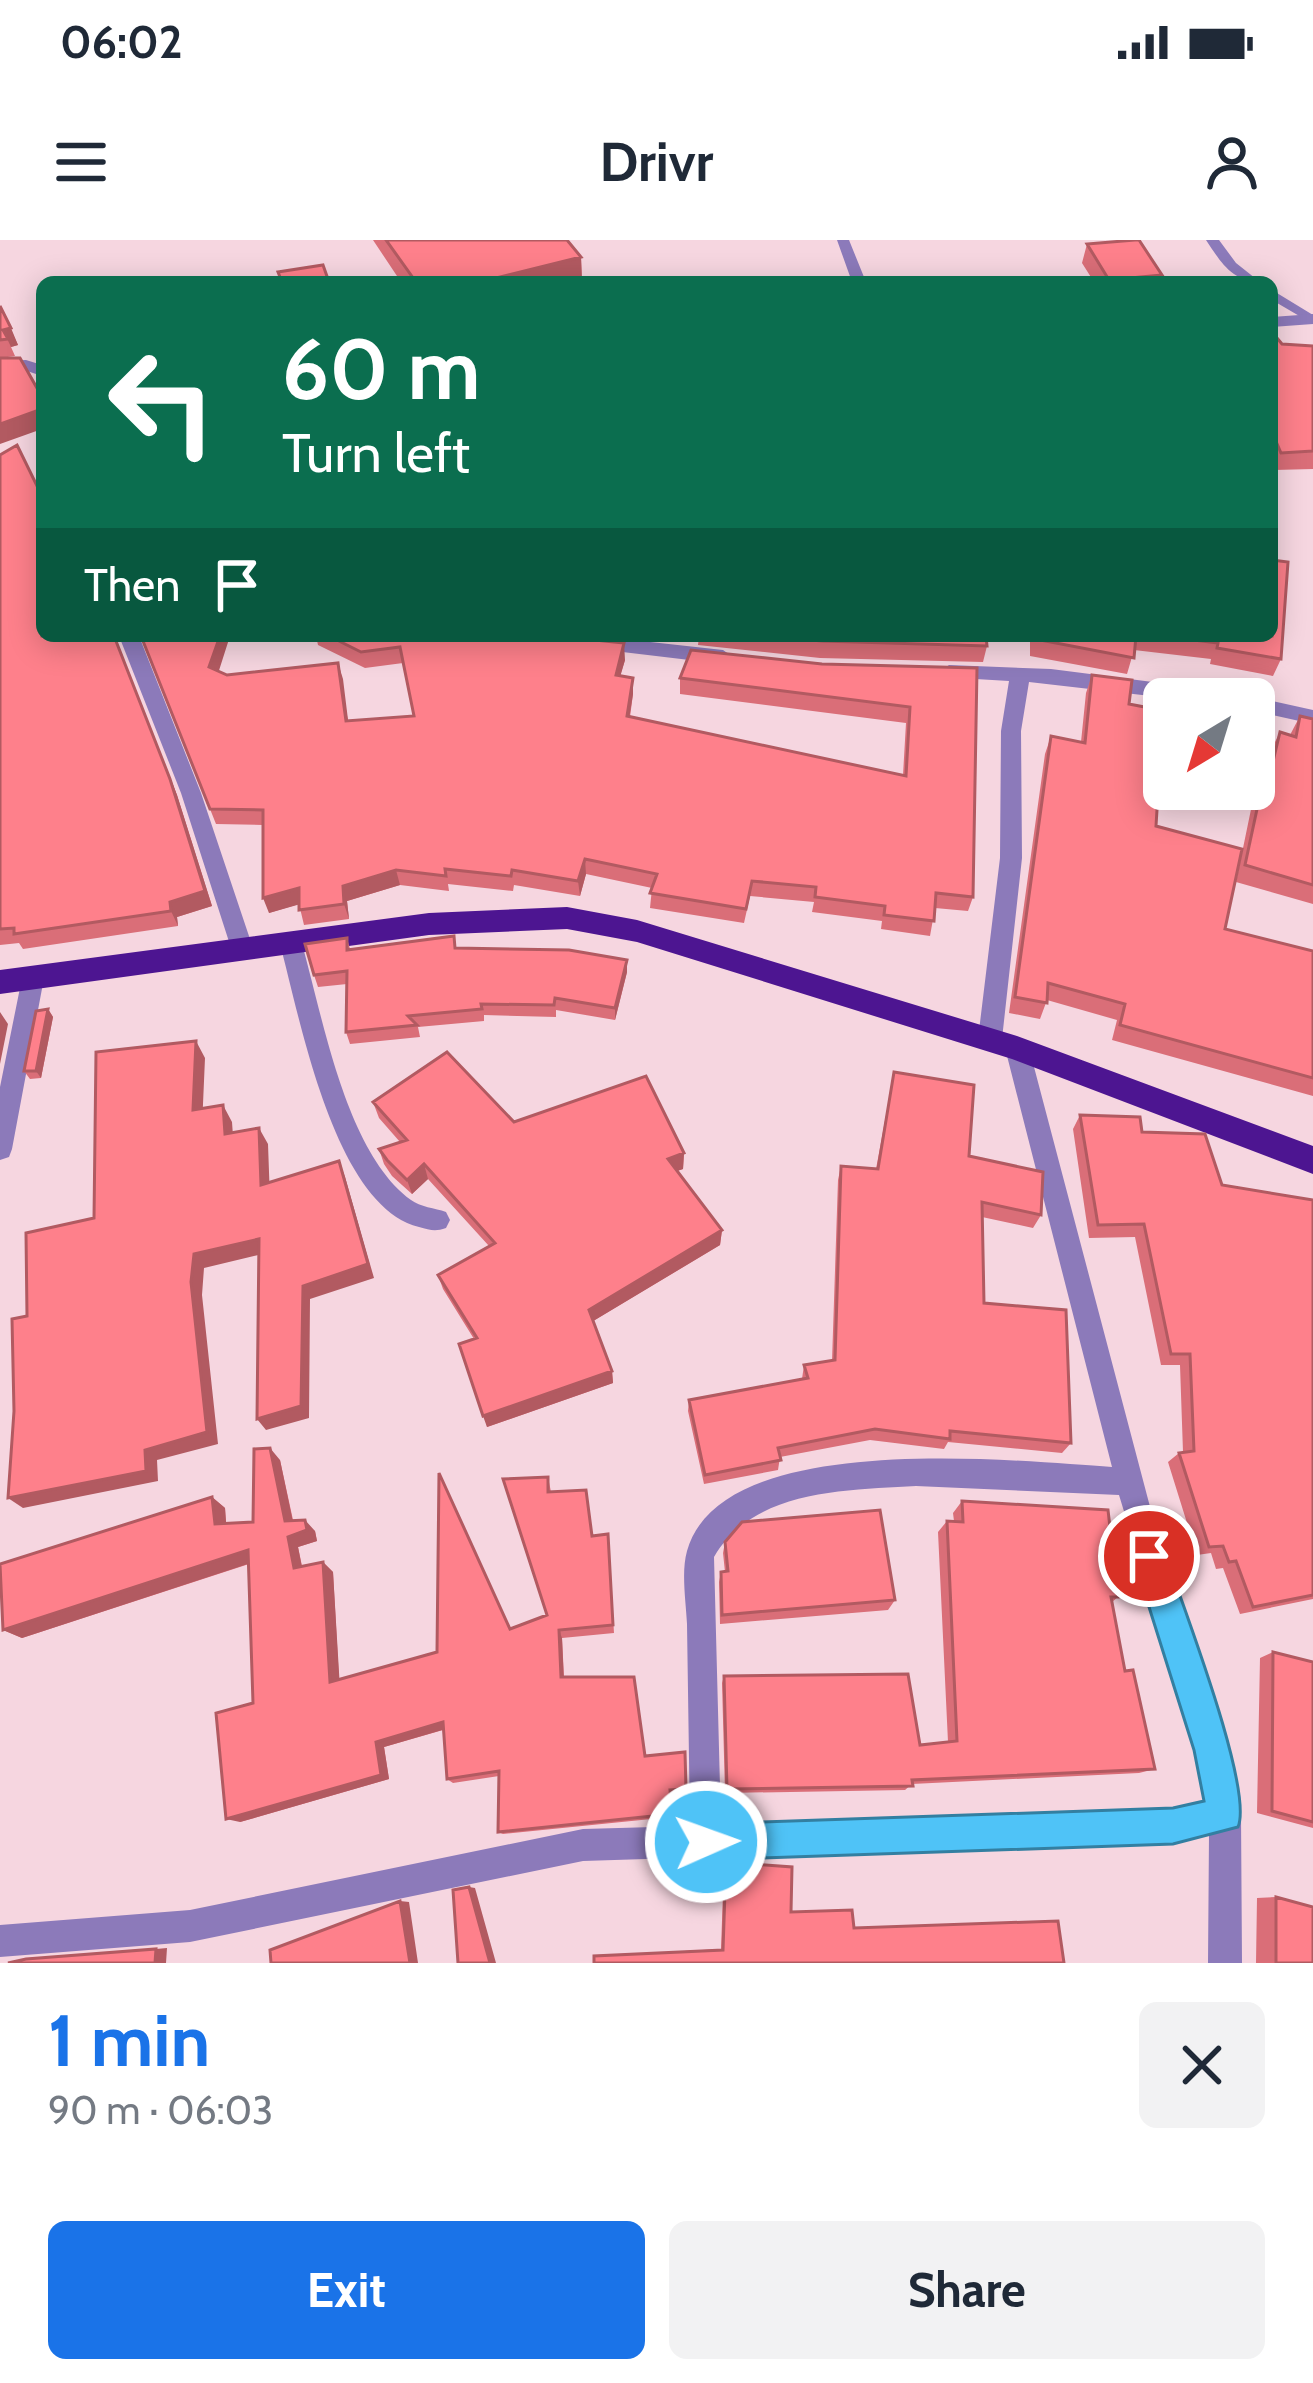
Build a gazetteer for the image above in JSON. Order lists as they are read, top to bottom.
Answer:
{
  "north": "bottom left",
  "page": {
    "status": "06:02",
    "header": "Drivr",
    "turn": ["60 m", "Turn left"],
    "then": "Then",
    "heading": ["1 min", "90 m · 06:03"],
    "buttons": ["Exit", "Share"]
  }
}
